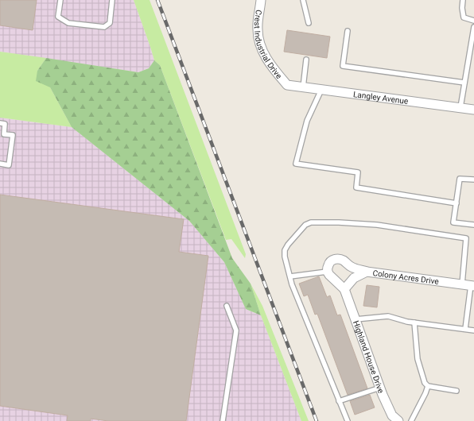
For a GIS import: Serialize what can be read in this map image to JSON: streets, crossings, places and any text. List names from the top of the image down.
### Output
{
  "streets": {
    "street": [
      "Crest Industrial Drive",
      "Langley Avenue",
      "Colony Acres Drive",
      "Highland House Drive"
    ]
  },
  "crossings": [
    ["Crest Industrial Drive", "Langley Avenue"],
    ["Colony Acres Drive", "Highland House Drive"]
  ]
}
